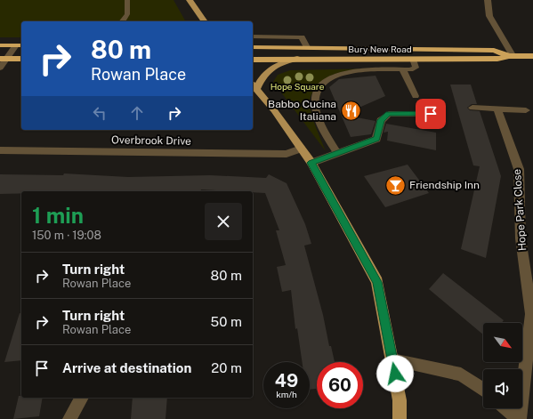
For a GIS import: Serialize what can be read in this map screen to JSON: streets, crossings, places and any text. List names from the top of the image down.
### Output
{
  "streets": {
    "highway": ["Bury New Road"],
    "street": ["Overbrook Drive", "Hope Park Close"]
  },
  "parks": ["Hope Square"],
  "places": {
    "restaurant": ["Babbo Cucina Italiana"],
    "bar": ["Friendship Inn"]
  },
  "north": "bottom right",
  "page": {
    "turn": ["80 m", "Rowan Place"],
    "heading": ["1 min", "150 m · 19:08"],
    "list": [
      {
        "name": "Turn right",
        "note": "Rowan Place",
        "value": "80 m"
      },
      {
        "name": "Turn right",
        "note": "Rowan Place",
        "value": "50 m"
      },
      {
        "name": "Arrive at destination",
        "value": "20 m"
      }
    ],
    "speed": "49 km/h",
    "limit": "60"
  }
}
